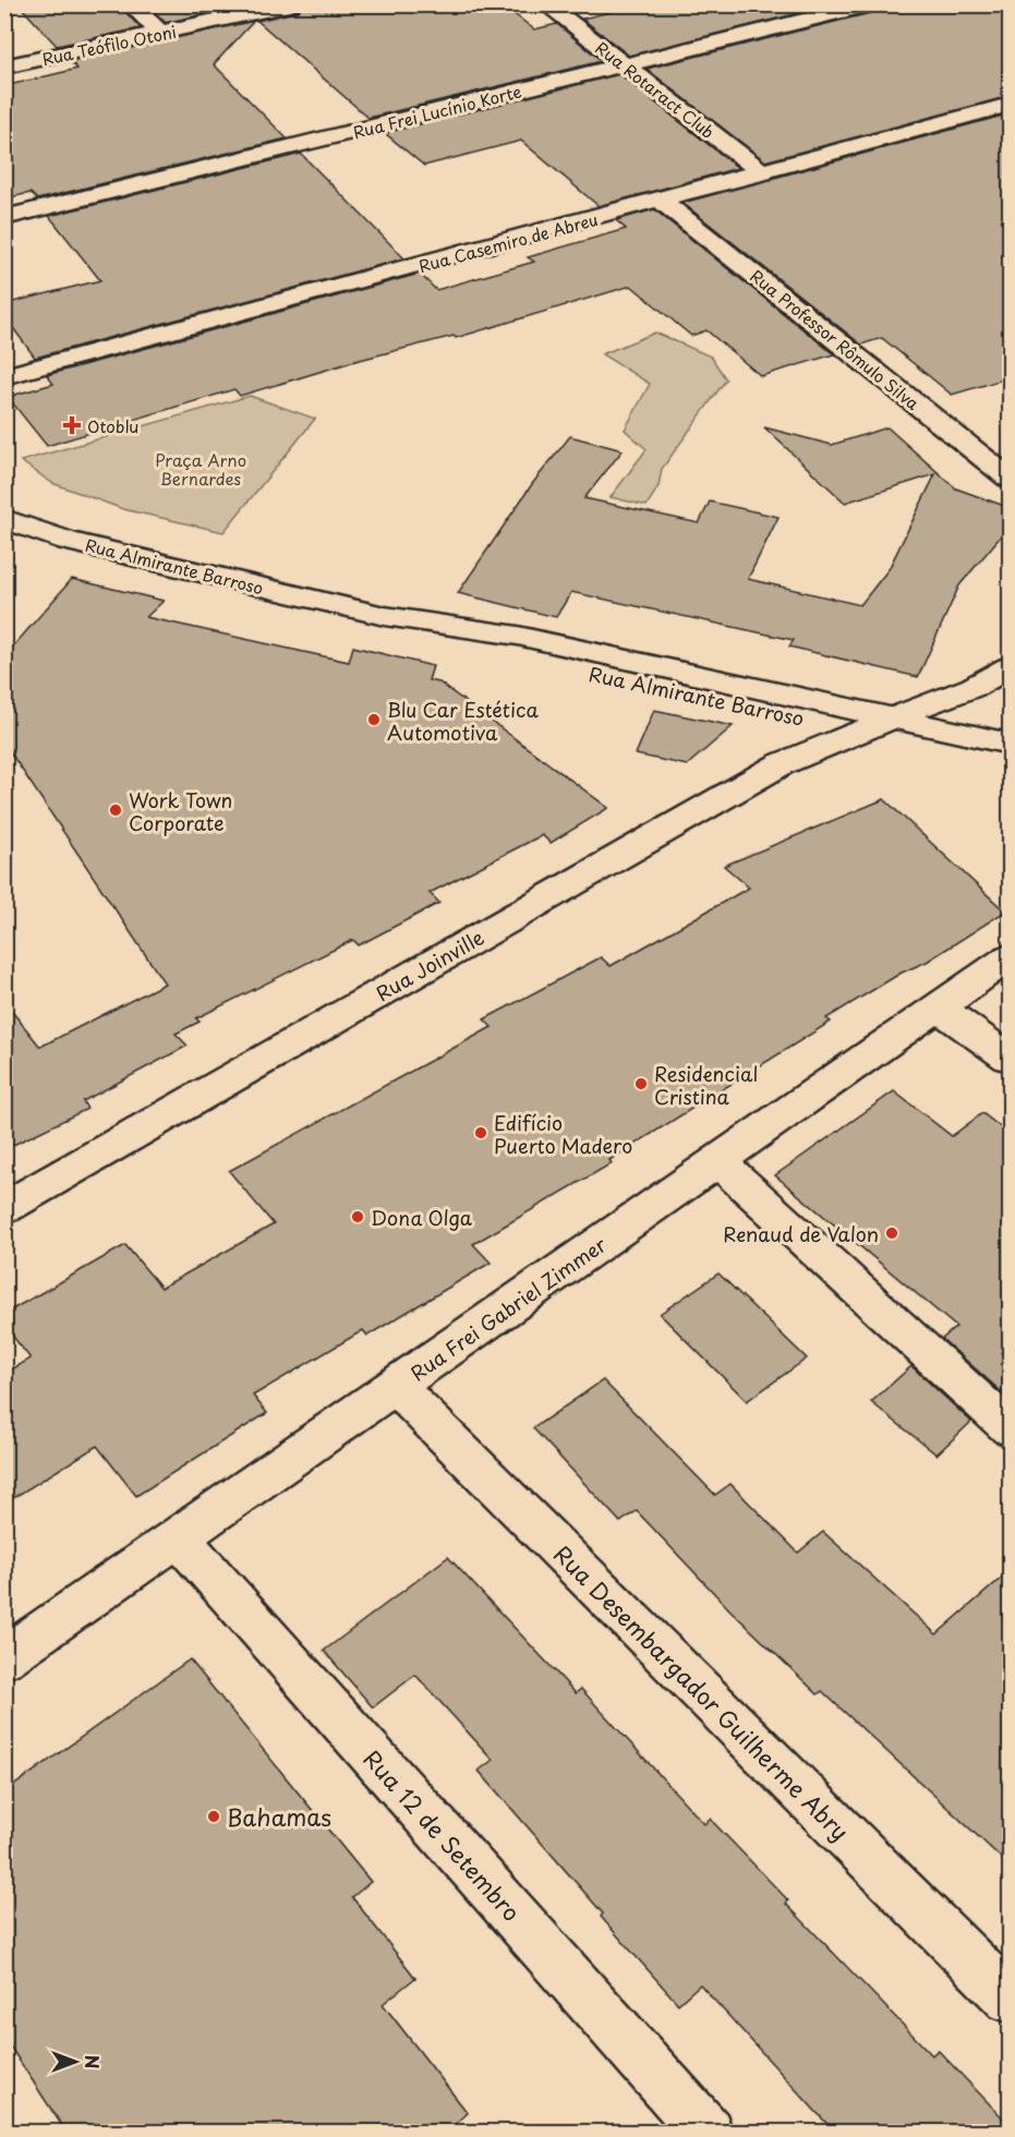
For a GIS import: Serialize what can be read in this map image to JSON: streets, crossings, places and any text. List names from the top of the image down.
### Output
{
  "streets": {
    "street": [
      "Rua Teófilo Otoni",
      "Rua Rotaract Club",
      "Rua Frei Lucínio Korte",
      "Rua Casemiro de Abreu",
      "Rua Professor Rômulo Silva",
      "Rua Almirante Barroso",
      "Rua Joinville",
      "Rua Frei Gabriel Zimmer",
      "Rua Desembargador Guilherme Abry",
      "Rua 12 de Setembro"
    ]
  },
  "crossings": [
    ["Rua Rotaract Club", "Rua Frei Lucínio Korte"],
    ["Rua Rotaract Club", "Rua Casemiro de Abreu"],
    ["Rua Casemiro de Abreu", "Rua Professor Rômulo Silva"],
    ["Rua Almirante Barroso", "Rua Joinville"],
    ["Rua Frei Gabriel Zimmer", "Rua Desembargador Guilherme Abry"],
    ["Rua Frei Gabriel Zimmer", "Rua 12 de Setembro"]
  ],
  "parks": ["Praça Arno Bernardes"],
  "places": {
    "health": ["Otoblu"],
    "other": [
      "Blu Car Estética Automotiva",
      "Work Town Corporate",
      "Residencial Cristina",
      "Edifício Puerto Madero",
      "Dona Olga",
      "Renaud de Valon",
      "Bahamas"
    ]
  },
  "north": "right"
}
